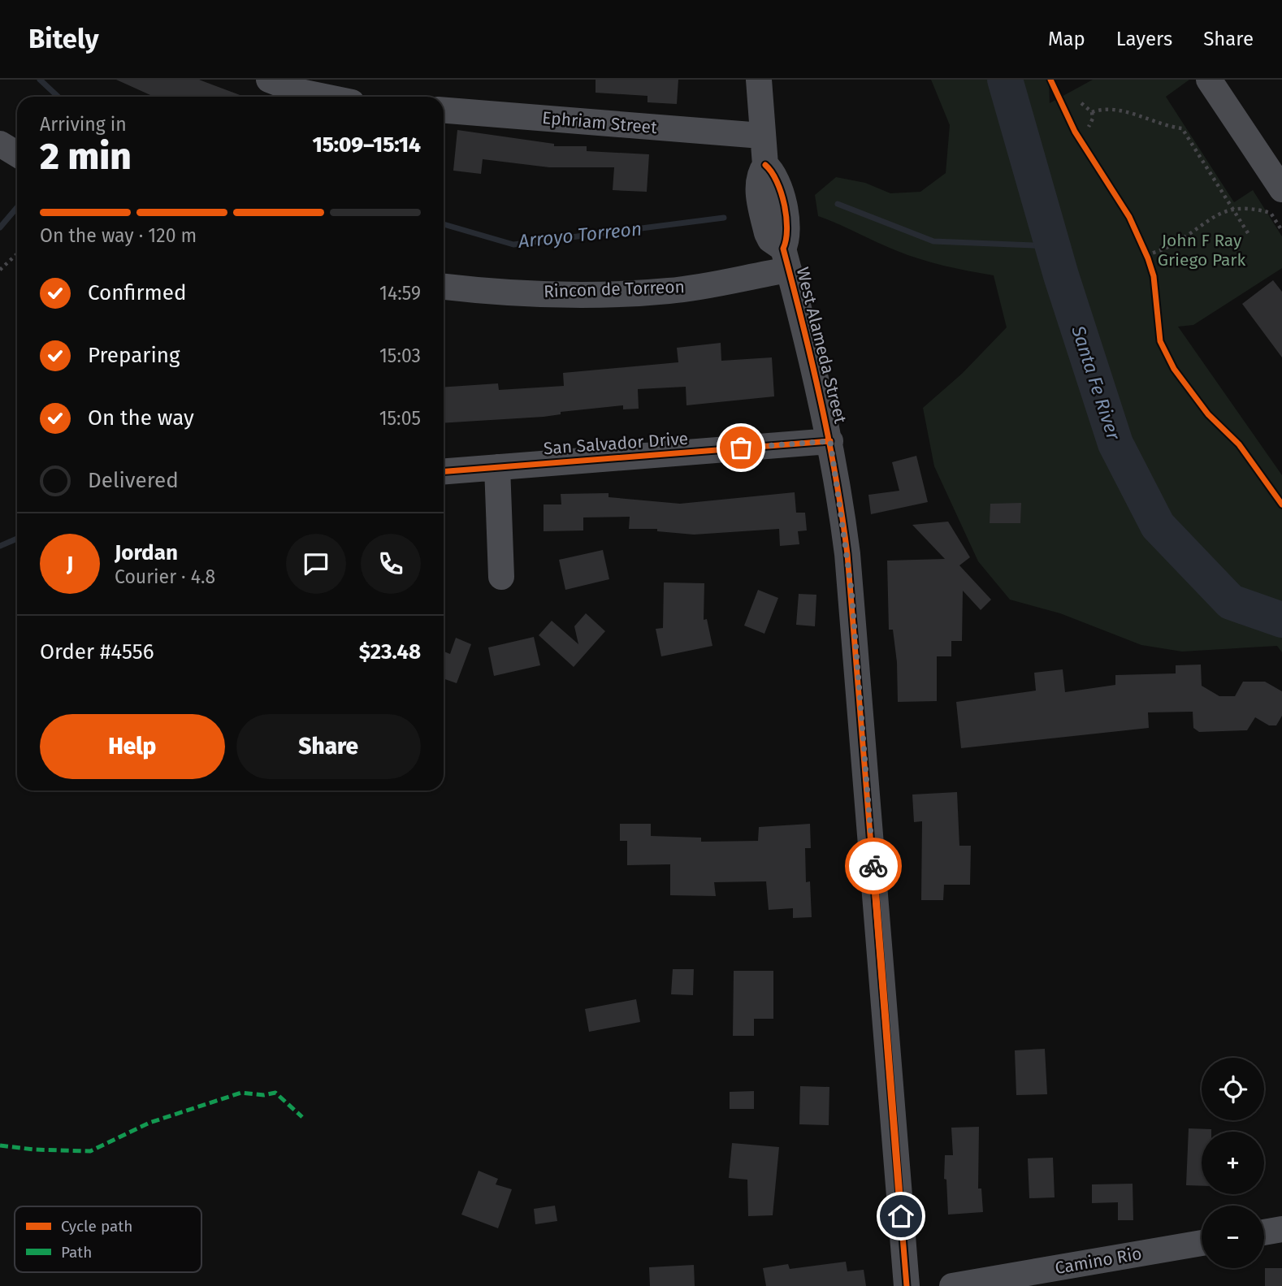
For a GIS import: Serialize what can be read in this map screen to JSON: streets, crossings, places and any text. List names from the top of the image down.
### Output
{
  "streets": {
    "street": [
      "Ephriam Street",
      "Rincon de Torreon",
      "West Alameda Street",
      "San Salvador Drive",
      "Camino Rio"
    ]
  },
  "crossings": [
    ["Ephriam Street", "West Alameda Street"],
    ["Rincon de Torreon", "West Alameda Street"],
    ["West Alameda Street", "San Salvador Drive"]
  ],
  "water": ["Arroyo Torreon", "Santa Fe River"],
  "parks": ["John F Ray Griego Park"],
  "legend": ["Cycle path", "Path"],
  "page": {
    "header": "Bitely",
    "nav": ["Map", "Layers", "Share"],
    "heading": ["2 min", "Arriving in", "15:09–15:14"],
    "panel": [
      "Jordan",
      "Courier · 4.8",
      "Order #4556",
      "$23.48"
    ],
    "bar": "On the way · 120 m",
    "list": [
      ["Confirmed", "14:59"],
      ["Preparing", "15:03"],
      ["On the way", "15:05"],
      "Delivered"
    ],
    "round": "J",
    "buttons": ["Help", "Share"],
    "map_buttons": ["+", "−"]
  }
}
